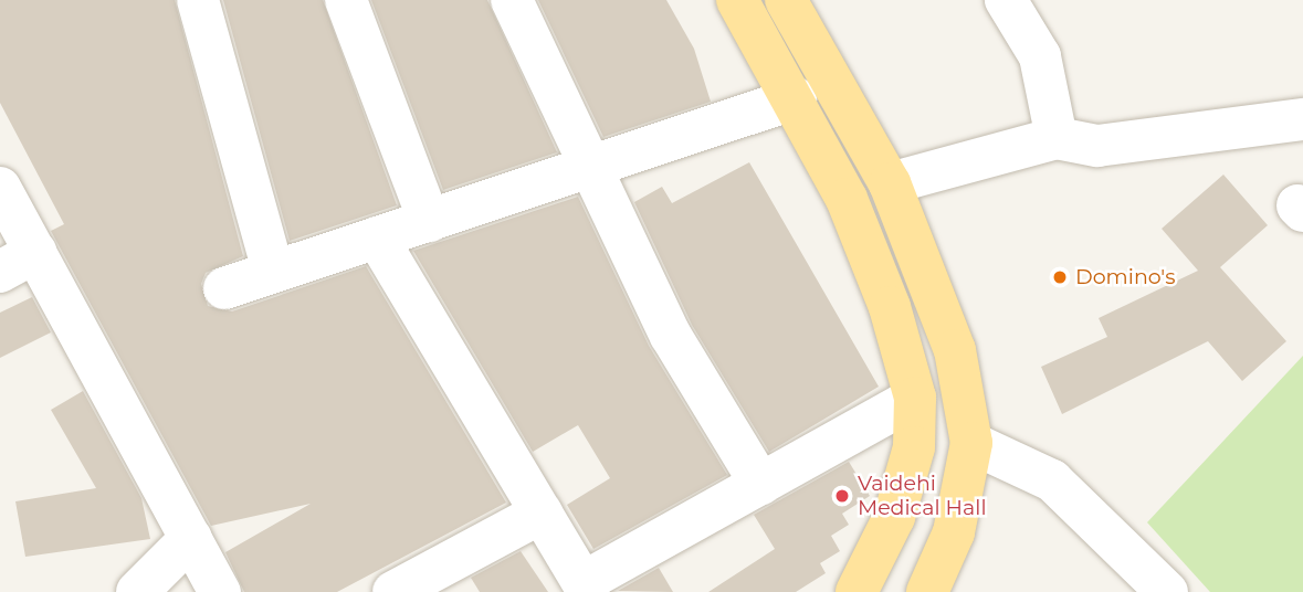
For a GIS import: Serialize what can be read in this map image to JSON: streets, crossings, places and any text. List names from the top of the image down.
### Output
{
  "places": ["Domino's", "Vaidehi Medical Hall"]
}
